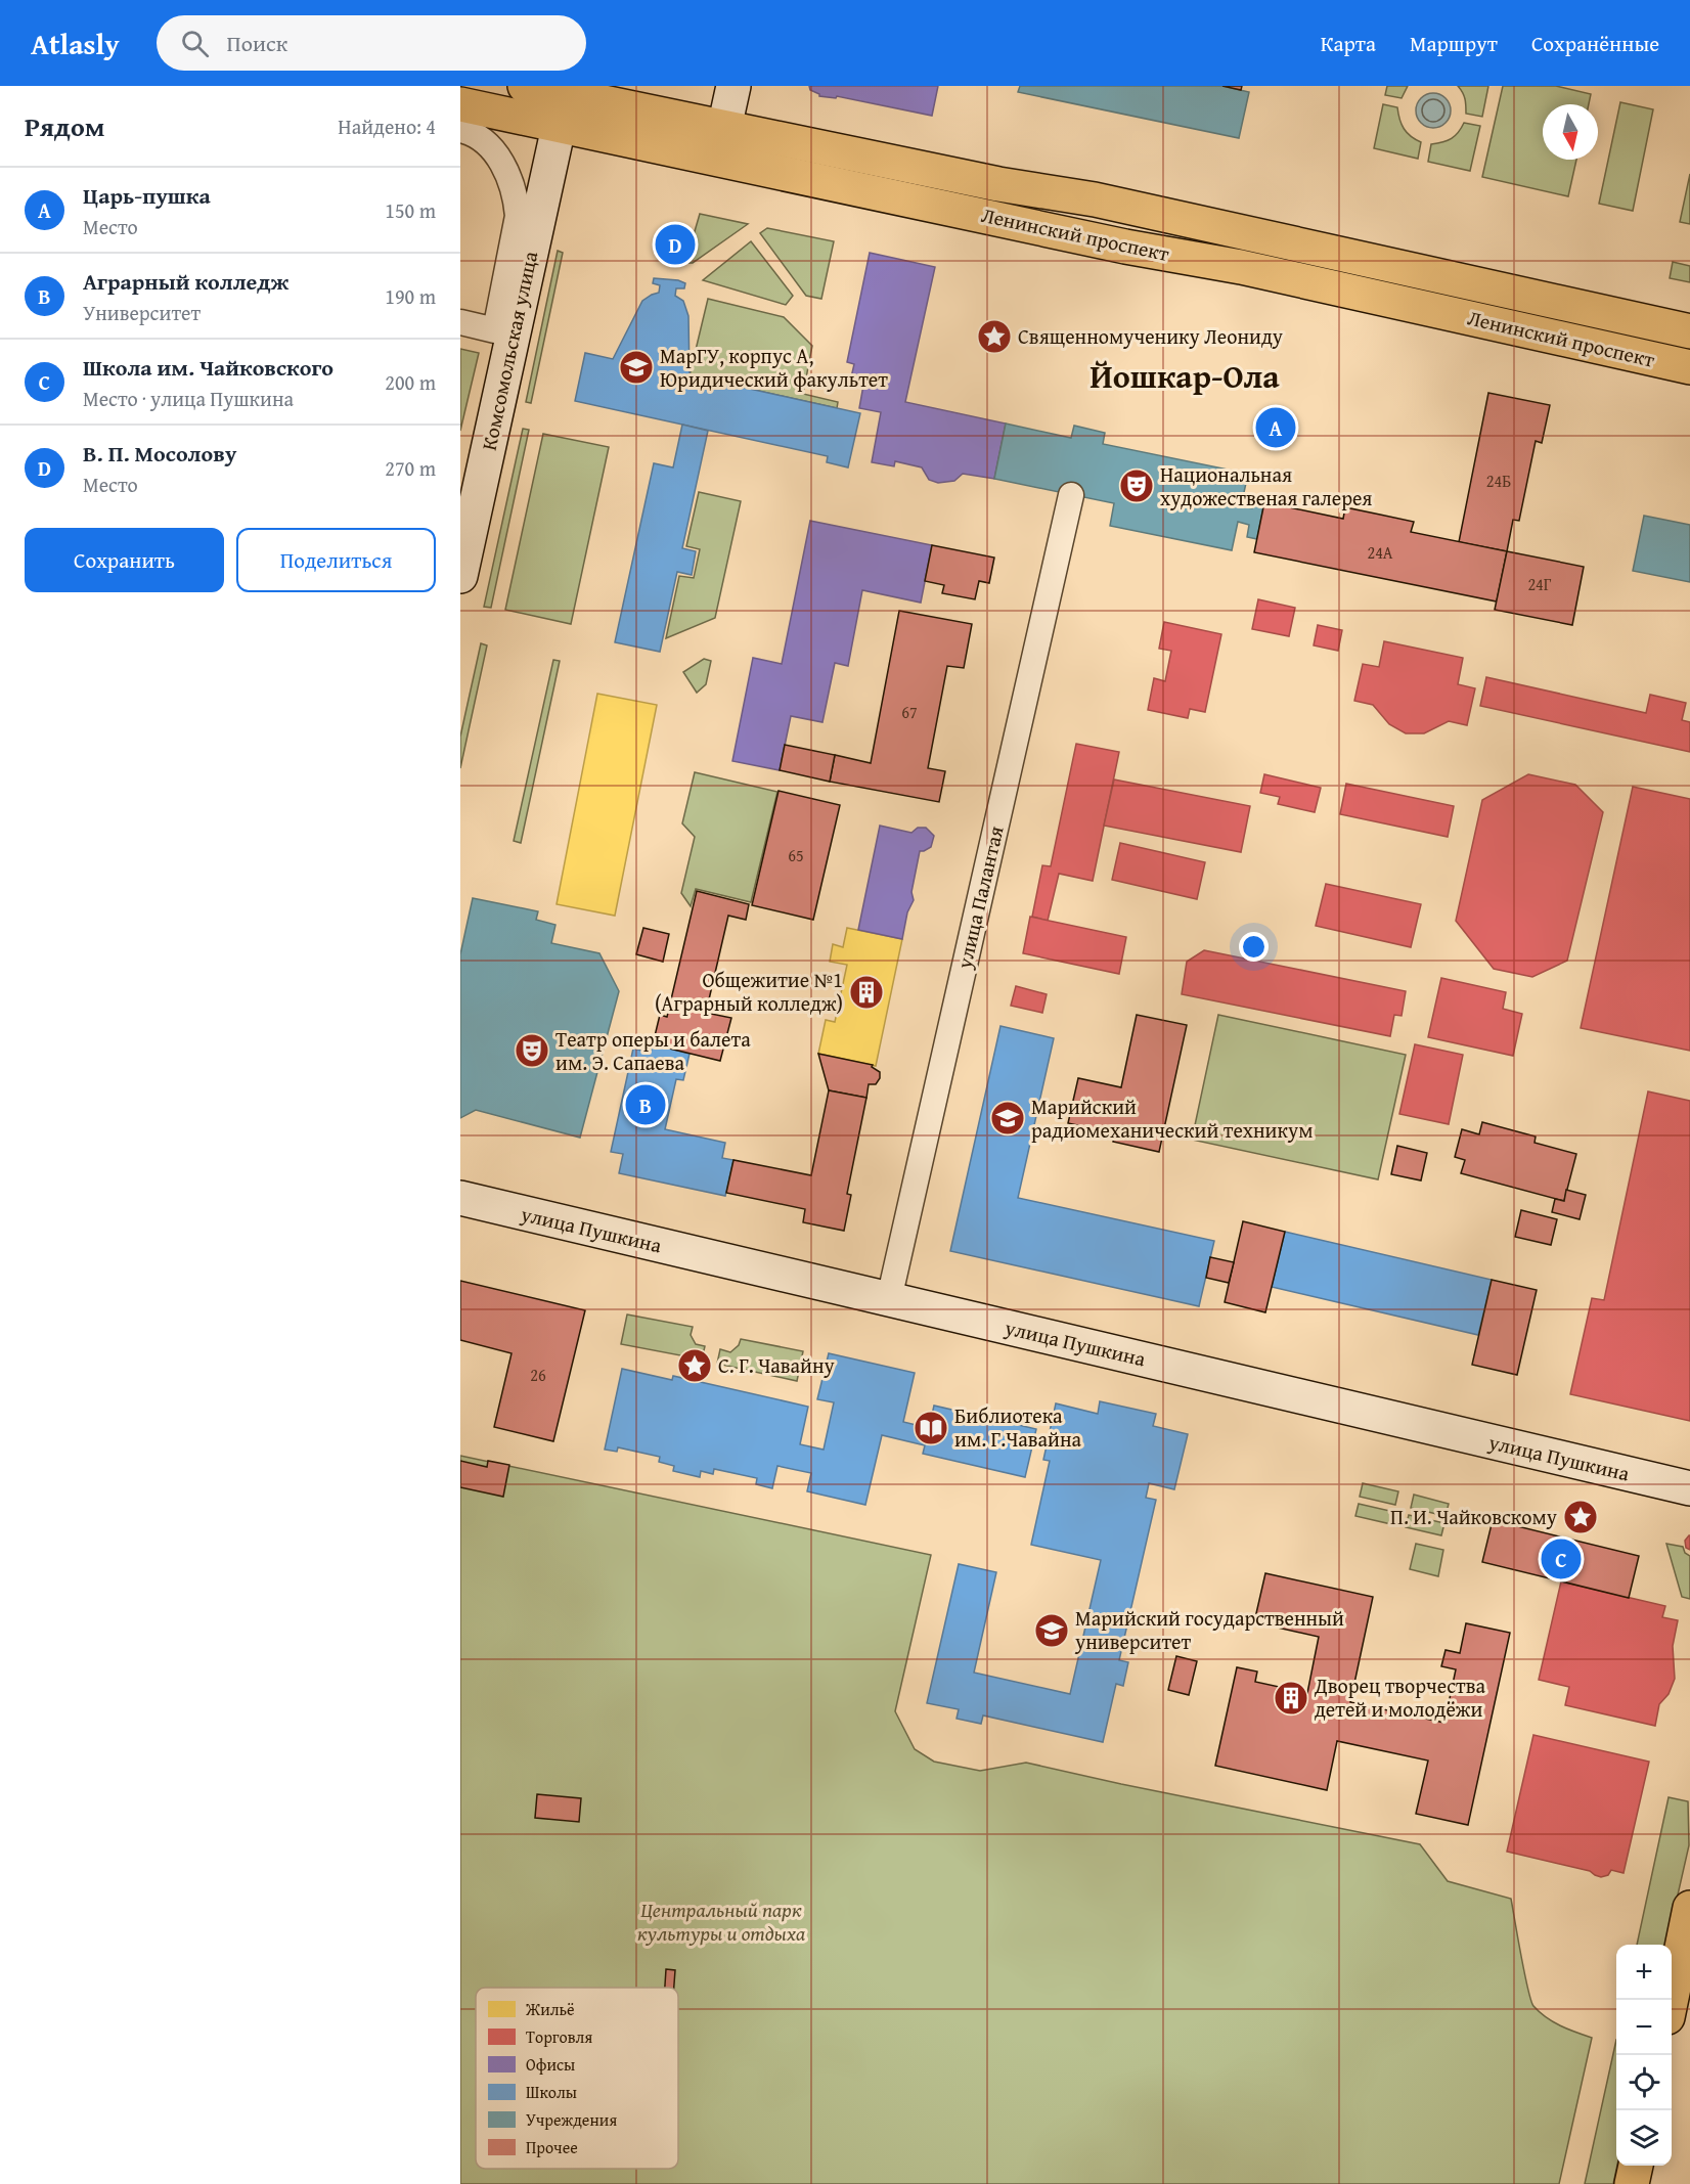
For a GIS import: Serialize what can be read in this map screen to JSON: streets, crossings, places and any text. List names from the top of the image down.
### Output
{
  "streets": {
    "main road": ["Ленинский проспект"],
    "street": ["Комсомольская улица", "улица Палантая", "улица Пушкина"]
  },
  "crossings": [
    ["Ленинский проспект", "Комсомольская улица"],
    ["улица Палантая", "улица Пушкина"]
  ],
  "districts": ["Йошкар-Ола"],
  "parks": ["Центральный парк культуры и отдыха"],
  "places": {
    "place": ["Священномученику Леониду", "С. Г. Чавайну", "П. И. Чайковскому"],
    "school or university": ["МарГУ, корпус А, Юридический факультет", "Марийский радиомеханический техникум", "Марийский государственный университет"],
    "theatre": ["Национальная художественая галерея", "Театр оперы и балета им. Э. Сапаева"],
    "building": ["Общежитие №1 (Аграрный колледж)", "Дворец творчества детей и молодёжи"],
    "library": ["Библиотека им. Г.Чавайна"]
  },
  "house_numbers": [
    "24Б",
    "24А",
    "24Г",
    "67",
    "65",
    "26"
  ],
  "legend": [
    "Жильё",
    "Торговля",
    "Офисы",
    "Школы",
    "Учреждения",
    "Прочее"
  ],
  "north": "bottom",
  "page": {
    "header": "Atlasly",
    "search": "Поиск",
    "nav": ["Карта", "Маршрут", "Сохранённые"],
    "heading": ["Рядом", "Найдено: 4"],
    "list": [
      {
        "mark": "A",
        "name": "Царь-пушка",
        "note": "Место",
        "value": "150 m"
      },
      {
        "mark": "B",
        "name": "Аграрный колледж",
        "note": "Университет",
        "value": "190 m"
      },
      {
        "mark": "C",
        "name": "Школа им. Чайковского",
        "note": "Место · улица Пушкина",
        "value": "200 m"
      },
      {
        "mark": "D",
        "name": "В. П. Мосолову",
        "note": "Место",
        "value": "270 m"
      }
    ],
    "pins": [
      "D",
      "A",
      "B",
      "C"
    ],
    "buttons": ["Сохранить", "Поделиться"],
    "map_buttons": ["+", "−"]
  }
}
